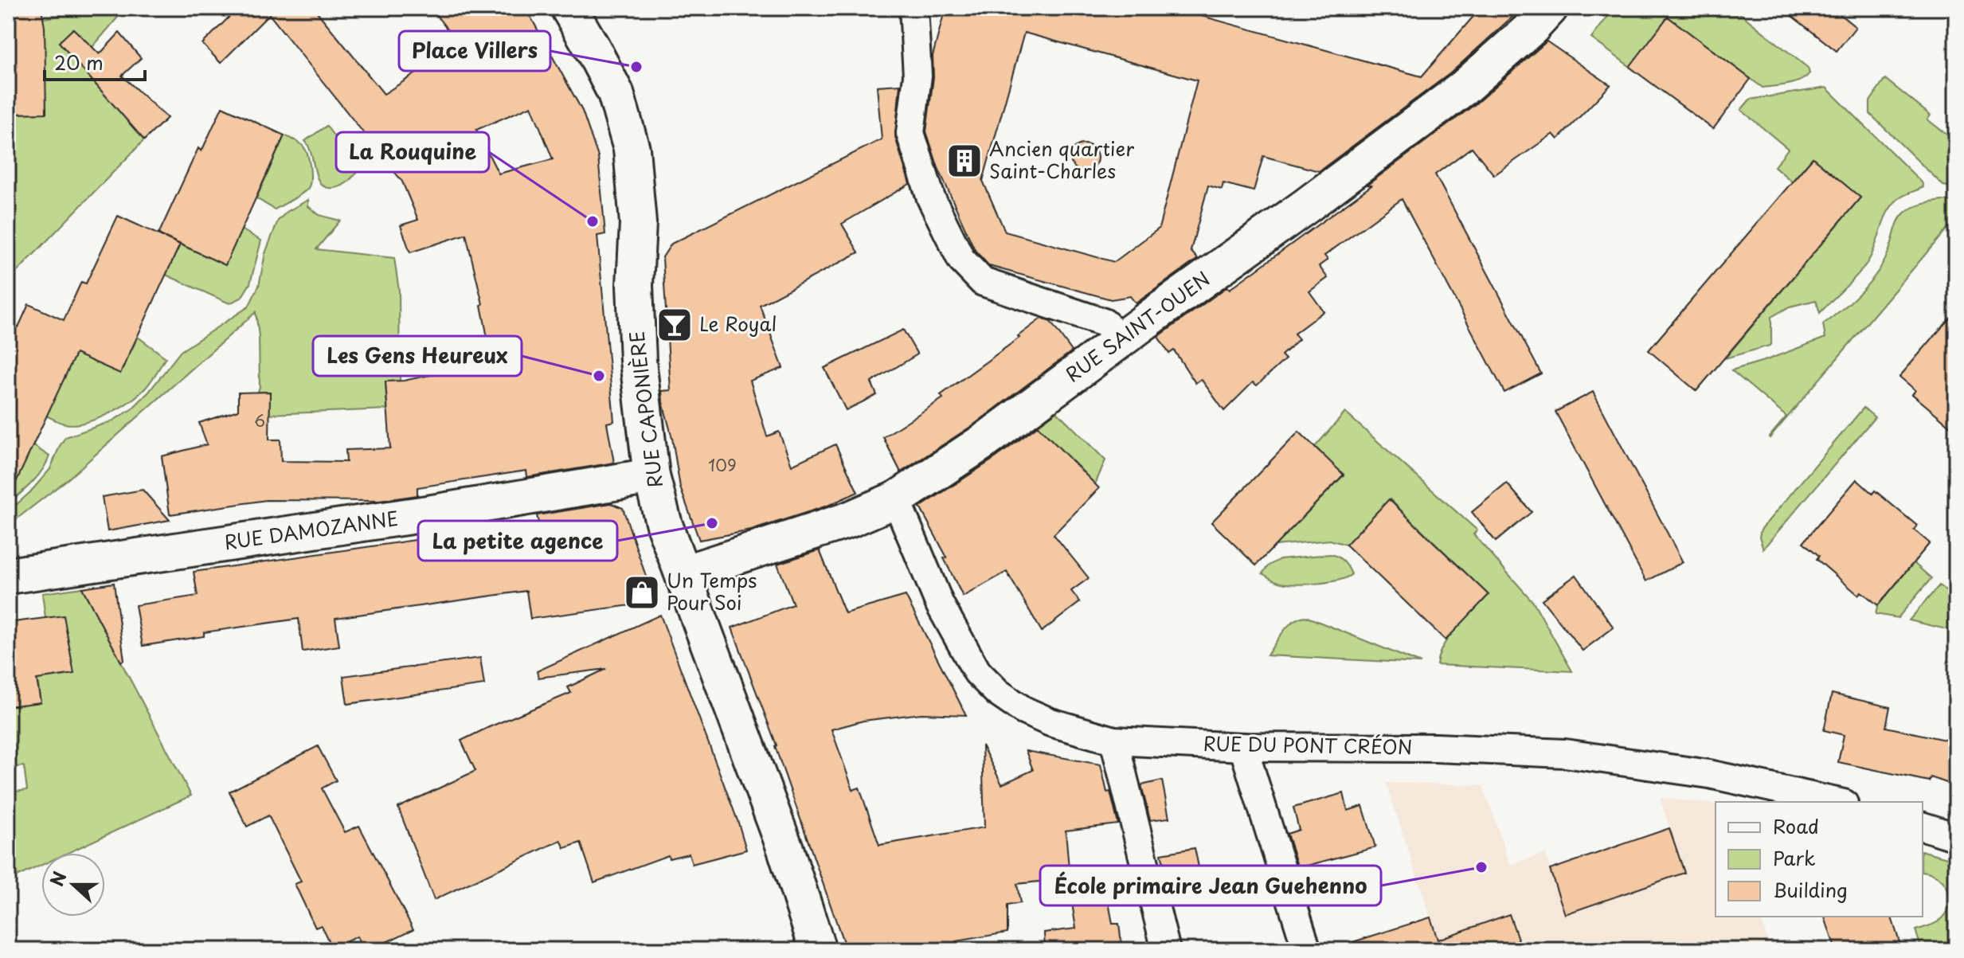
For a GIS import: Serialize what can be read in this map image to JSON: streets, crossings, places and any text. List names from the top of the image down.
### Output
{
  "streets": {
    "street": [
      "RUE SAINT-OUEN",
      "RUE CAPONIÈRE",
      "RUE DAMOZANNE",
      "RUE DU PONT CRÉON"
    ]
  },
  "crossings": [
    ["RUE SAINT-OUEN", "RUE CAPONIÈRE"],
    ["RUE SAINT-OUEN", "RUE DU PONT CRÉON"],
    ["RUE CAPONIÈRE", "RUE DAMOZANNE"]
  ],
  "places": {
    "other": [
      "Place Villers",
      "La Rouquine",
      "Les Gens Heureux",
      "La petite agence",
      "École primaire Jean Guehenno"
    ],
    "building": ["Ancien quartier Saint-Charles"],
    "bar": ["Le Royal"],
    "shop": ["Un Temps Pour Soi"]
  },
  "house_numbers": ["6", "109"],
  "legend": ["Road", "Park", "Building"],
  "scale_bar": "20 m",
  "north": "left"
}
